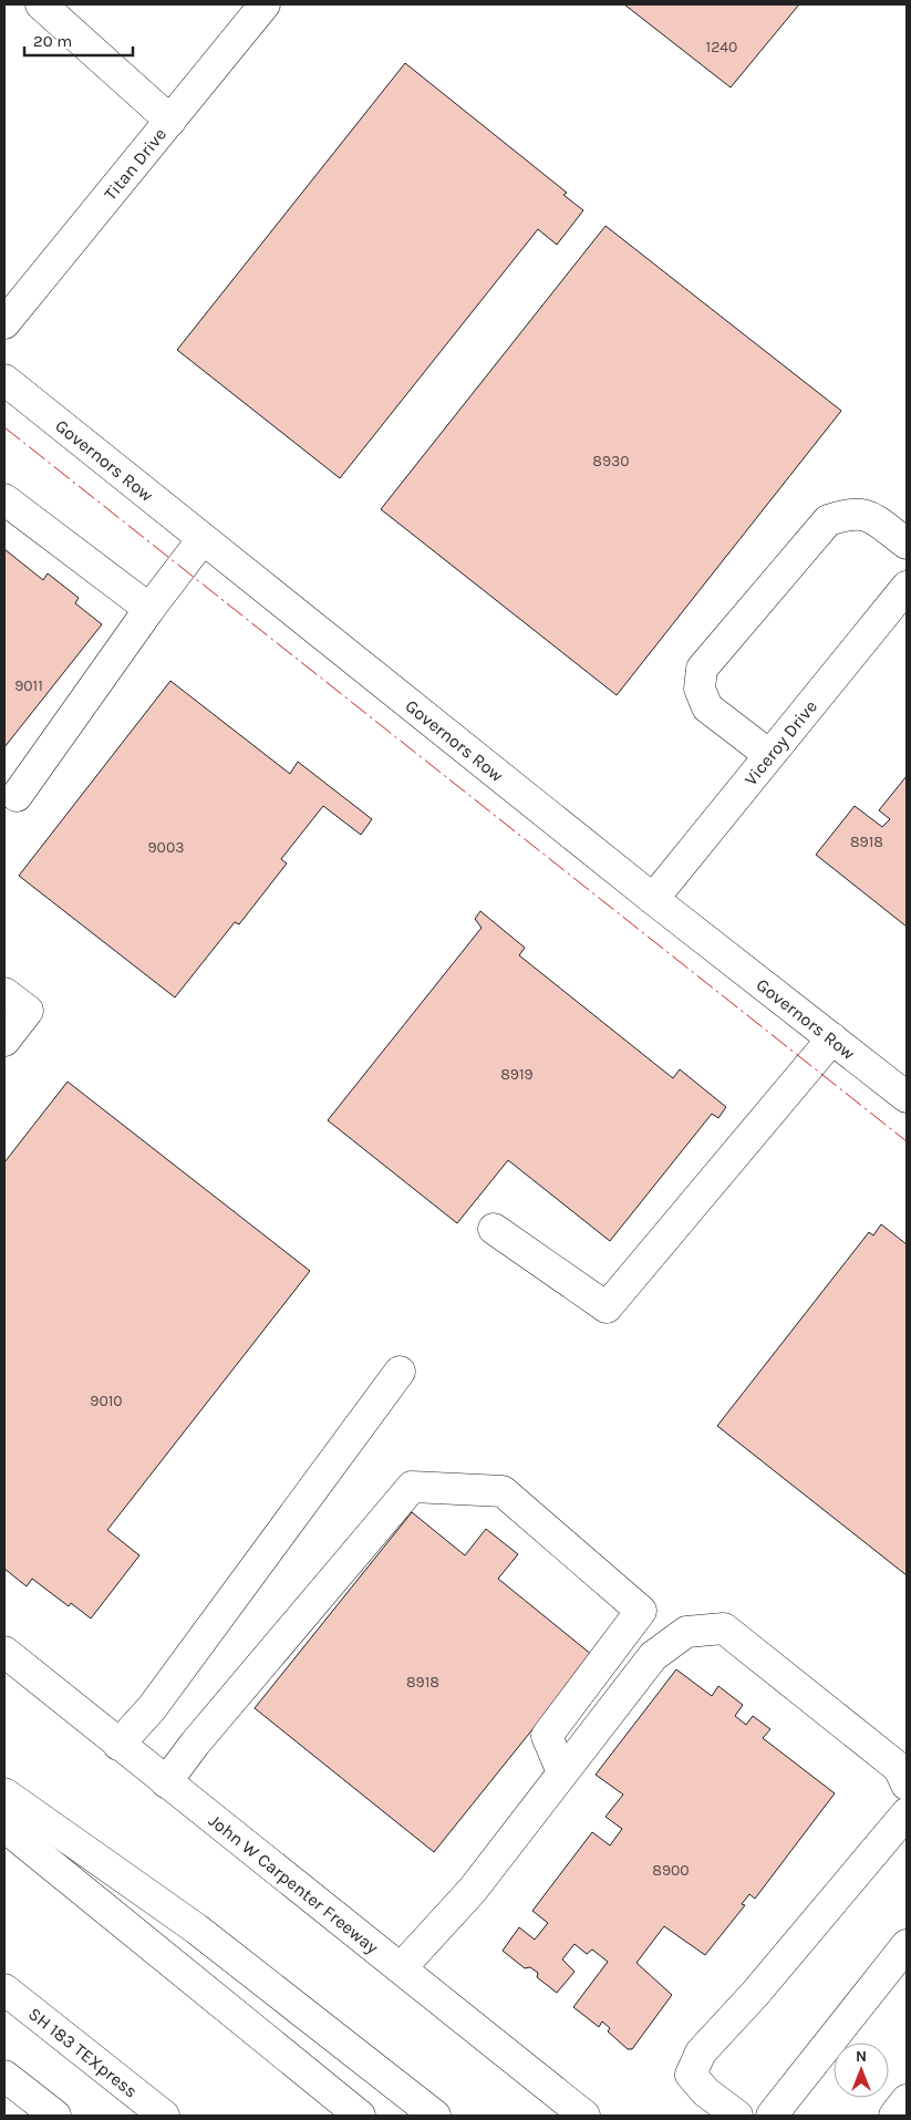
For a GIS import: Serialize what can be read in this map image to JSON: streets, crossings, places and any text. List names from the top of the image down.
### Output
{
  "streets": {
    "main road": [
      "Titan Drive",
      "Governors Row",
      "Viceroy Drive",
      "John W Carpenter Freeway",
      "SH 183 TEXpress"
    ]
  },
  "crossings": [
    ["Governors Row", "Viceroy Drive"]
  ],
  "house_numbers": [
    "1240",
    "8930",
    "9011",
    "8918",
    "9003",
    "8919",
    "9010",
    "8918",
    "8900"
  ],
  "scale_bar": "20 m",
  "north": "top"
}
